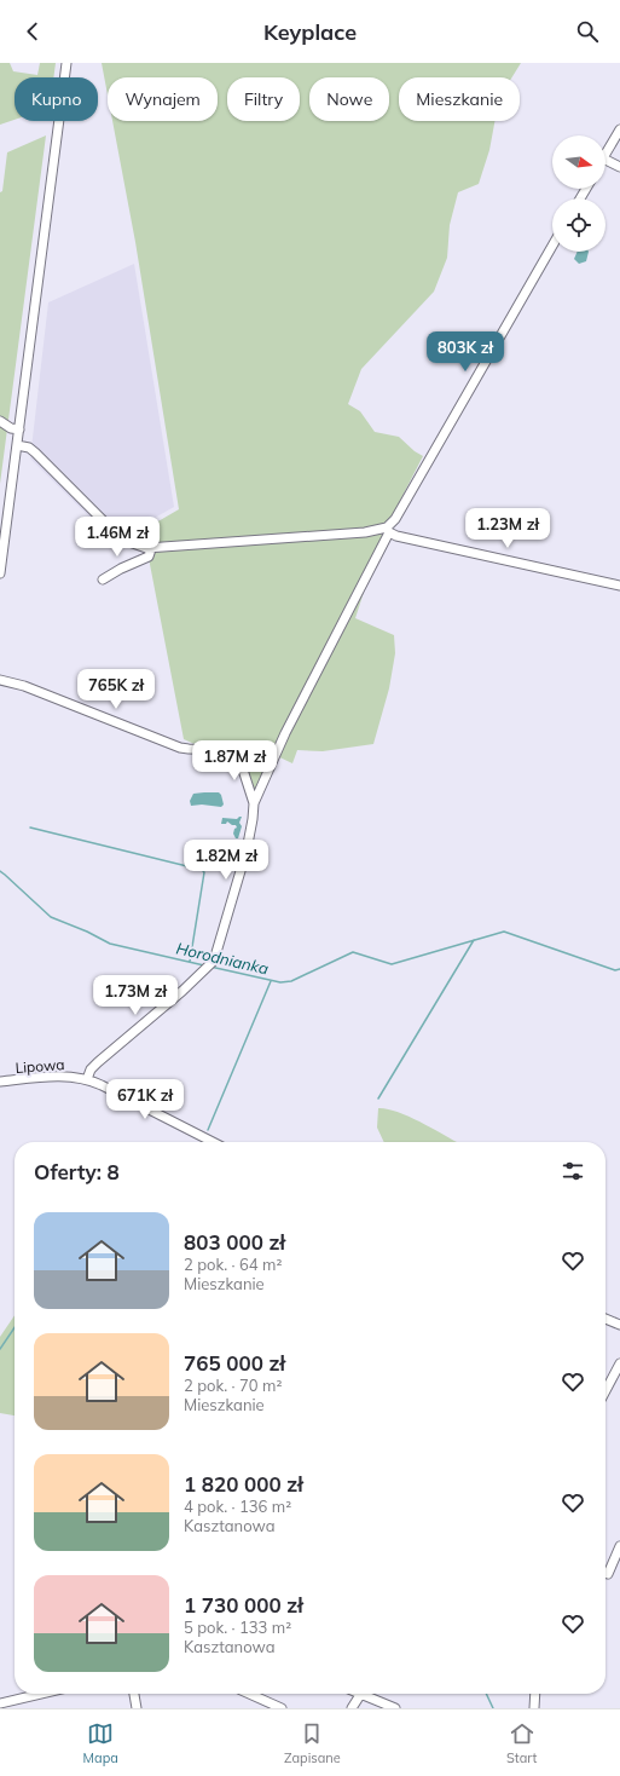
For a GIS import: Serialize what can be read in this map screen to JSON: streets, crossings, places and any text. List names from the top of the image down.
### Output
{
  "streets": {
    "street": ["Lipowa"]
  },
  "water": ["Horodnianka"],
  "north": "right",
  "page": {
    "header": "Keyplace",
    "chip": [
      "Kupno",
      "Wynajem",
      "Filtry",
      "Nowe",
      "Mieszkanie"
    ],
    "price": [
      "803K zł",
      "1.23M zł",
      "1.46M zł",
      "765K zł",
      "1.87M zł",
      "1.82M zł",
      "1.73M zł",
      "671K zł"
    ],
    "heading": "Oferty: 8",
    "list": [
      {
        "name": "803 000 zł",
        "note": "2 pok. · 64 m² · Mieszkanie"
      },
      {
        "name": "765 000 zł",
        "note": "2 pok. · 70 m² · Mieszkanie"
      },
      {
        "name": "1 820 000 zł",
        "note": "4 pok. · 136 m² · Kasztanowa"
      },
      {
        "name": "1 730 000 zł",
        "note": "5 pok. · 133 m² · Kasztanowa"
      }
    ],
    "tabs": ["Mapa", "Zapisane", "Start"]
  }
}
